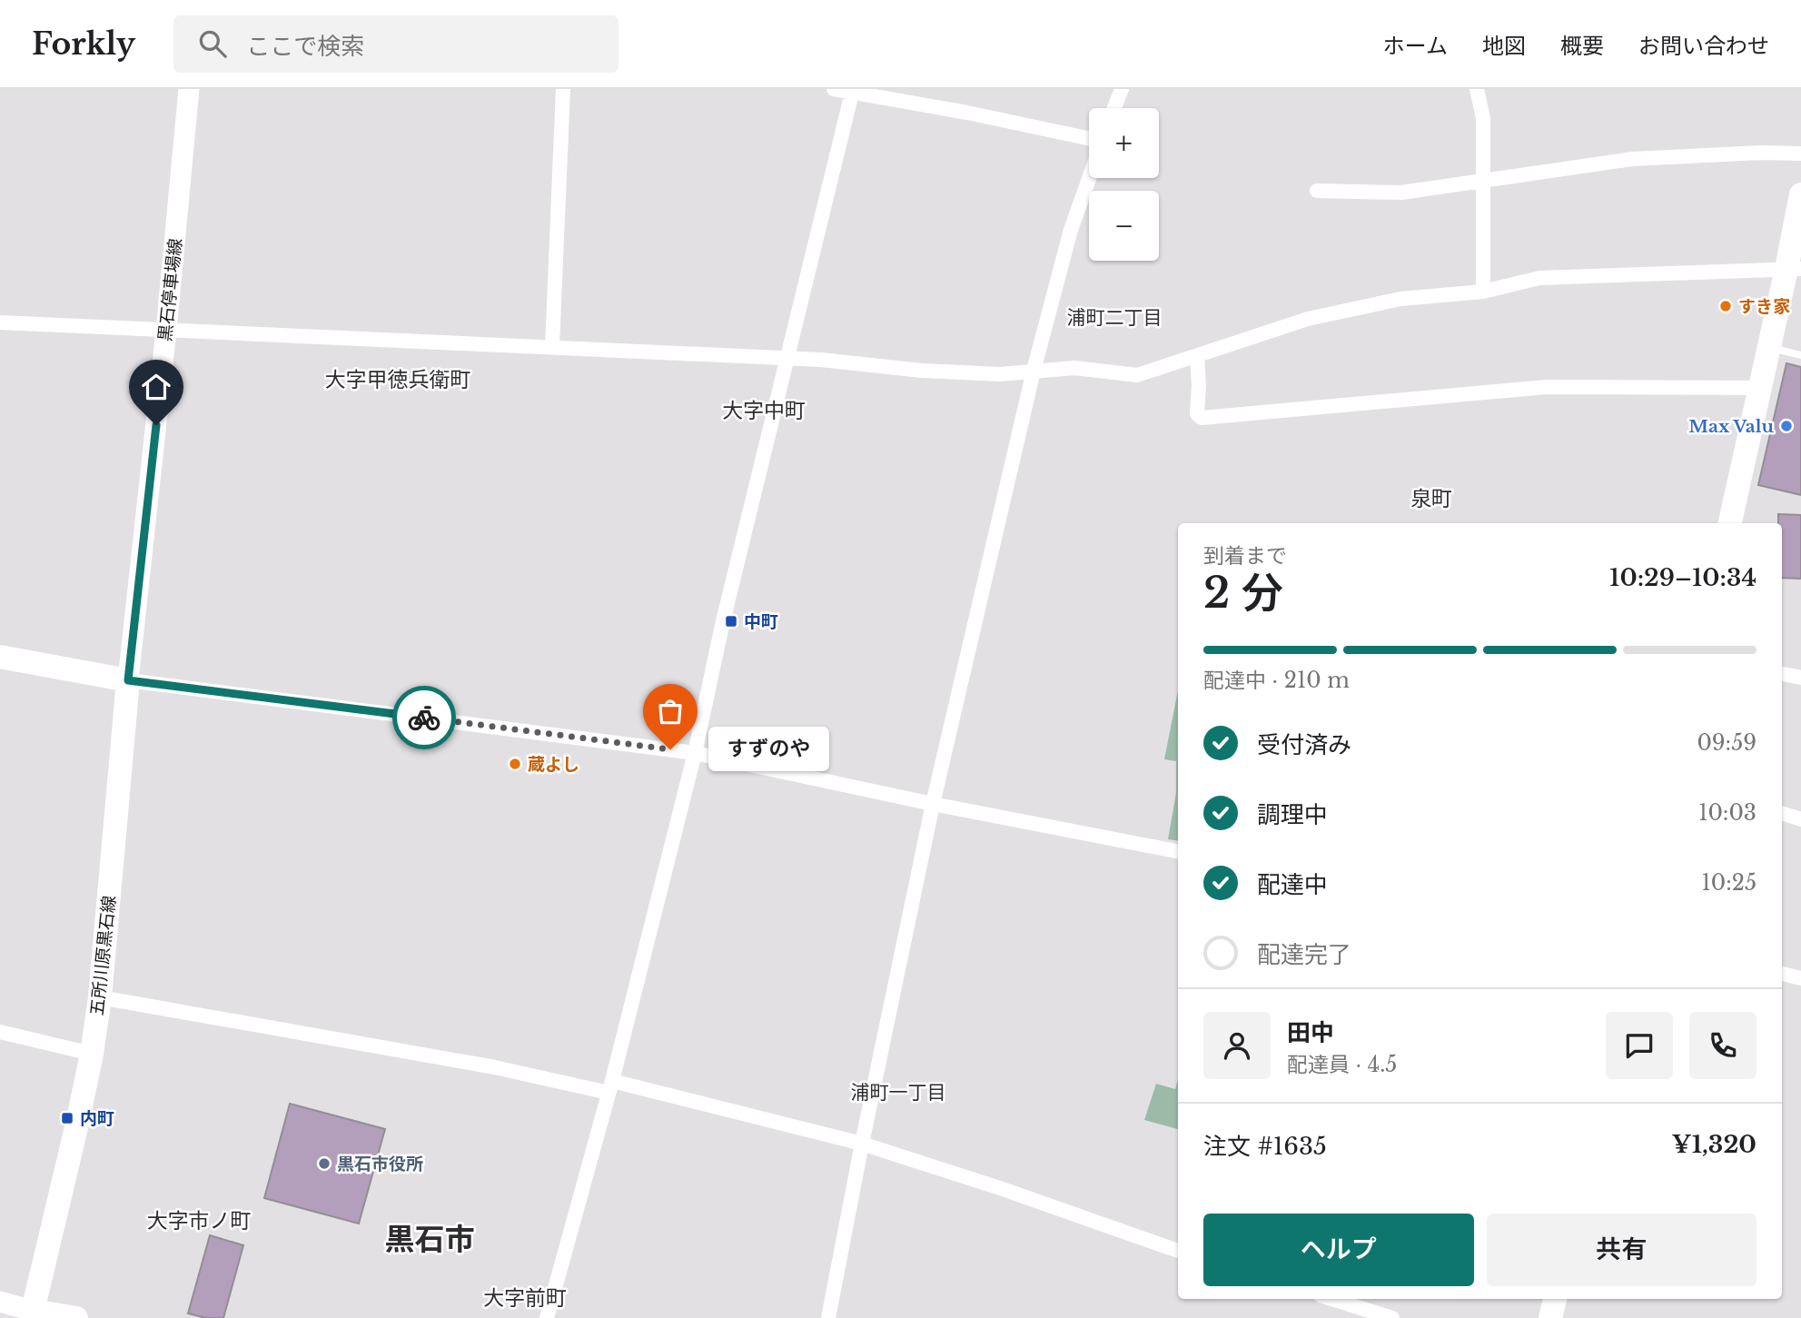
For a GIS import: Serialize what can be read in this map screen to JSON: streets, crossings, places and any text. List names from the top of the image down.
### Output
{
  "streets": {
    "main road": ["黒石停車場線", "五所川原黒石線"]
  },
  "crossings": [
    ["黒石停車場線", "五所川原黒石線"]
  ],
  "districts": [
    "浦町二丁目",
    "大字甲徳兵衛町",
    "大字中町",
    "泉町",
    "浦町一丁目",
    "大字市ノ町",
    "黒石市",
    "大字前町"
  ],
  "places": {
    "other": [
      "すき家",
      "Max Valu",
      "すずのや",
      "蔵よし",
      "黒石市役所"
    ],
    "transit": ["中町", "内町"]
  },
  "page": {
    "header": "Forkly",
    "search": "ここで検索",
    "nav": [
      "ホーム",
      "地図",
      "概要",
      "お問い合わせ"
    ],
    "map_buttons": ["+", "−"],
    "heading": ["2 分", "到着まで", "10:29–10:34"],
    "panel": [
      "田中",
      "配達員 · 4.5",
      "注文 #1635",
      "¥1,320"
    ],
    "bar": "配達中 · 210 m",
    "list": [
      ["受付済み", "09:59"],
      ["調理中", "10:03"],
      ["配達中", "10:25"],
      "配達完了"
    ],
    "bubble": "すずのや",
    "buttons": ["ヘルプ", "共有"]
  }
}
